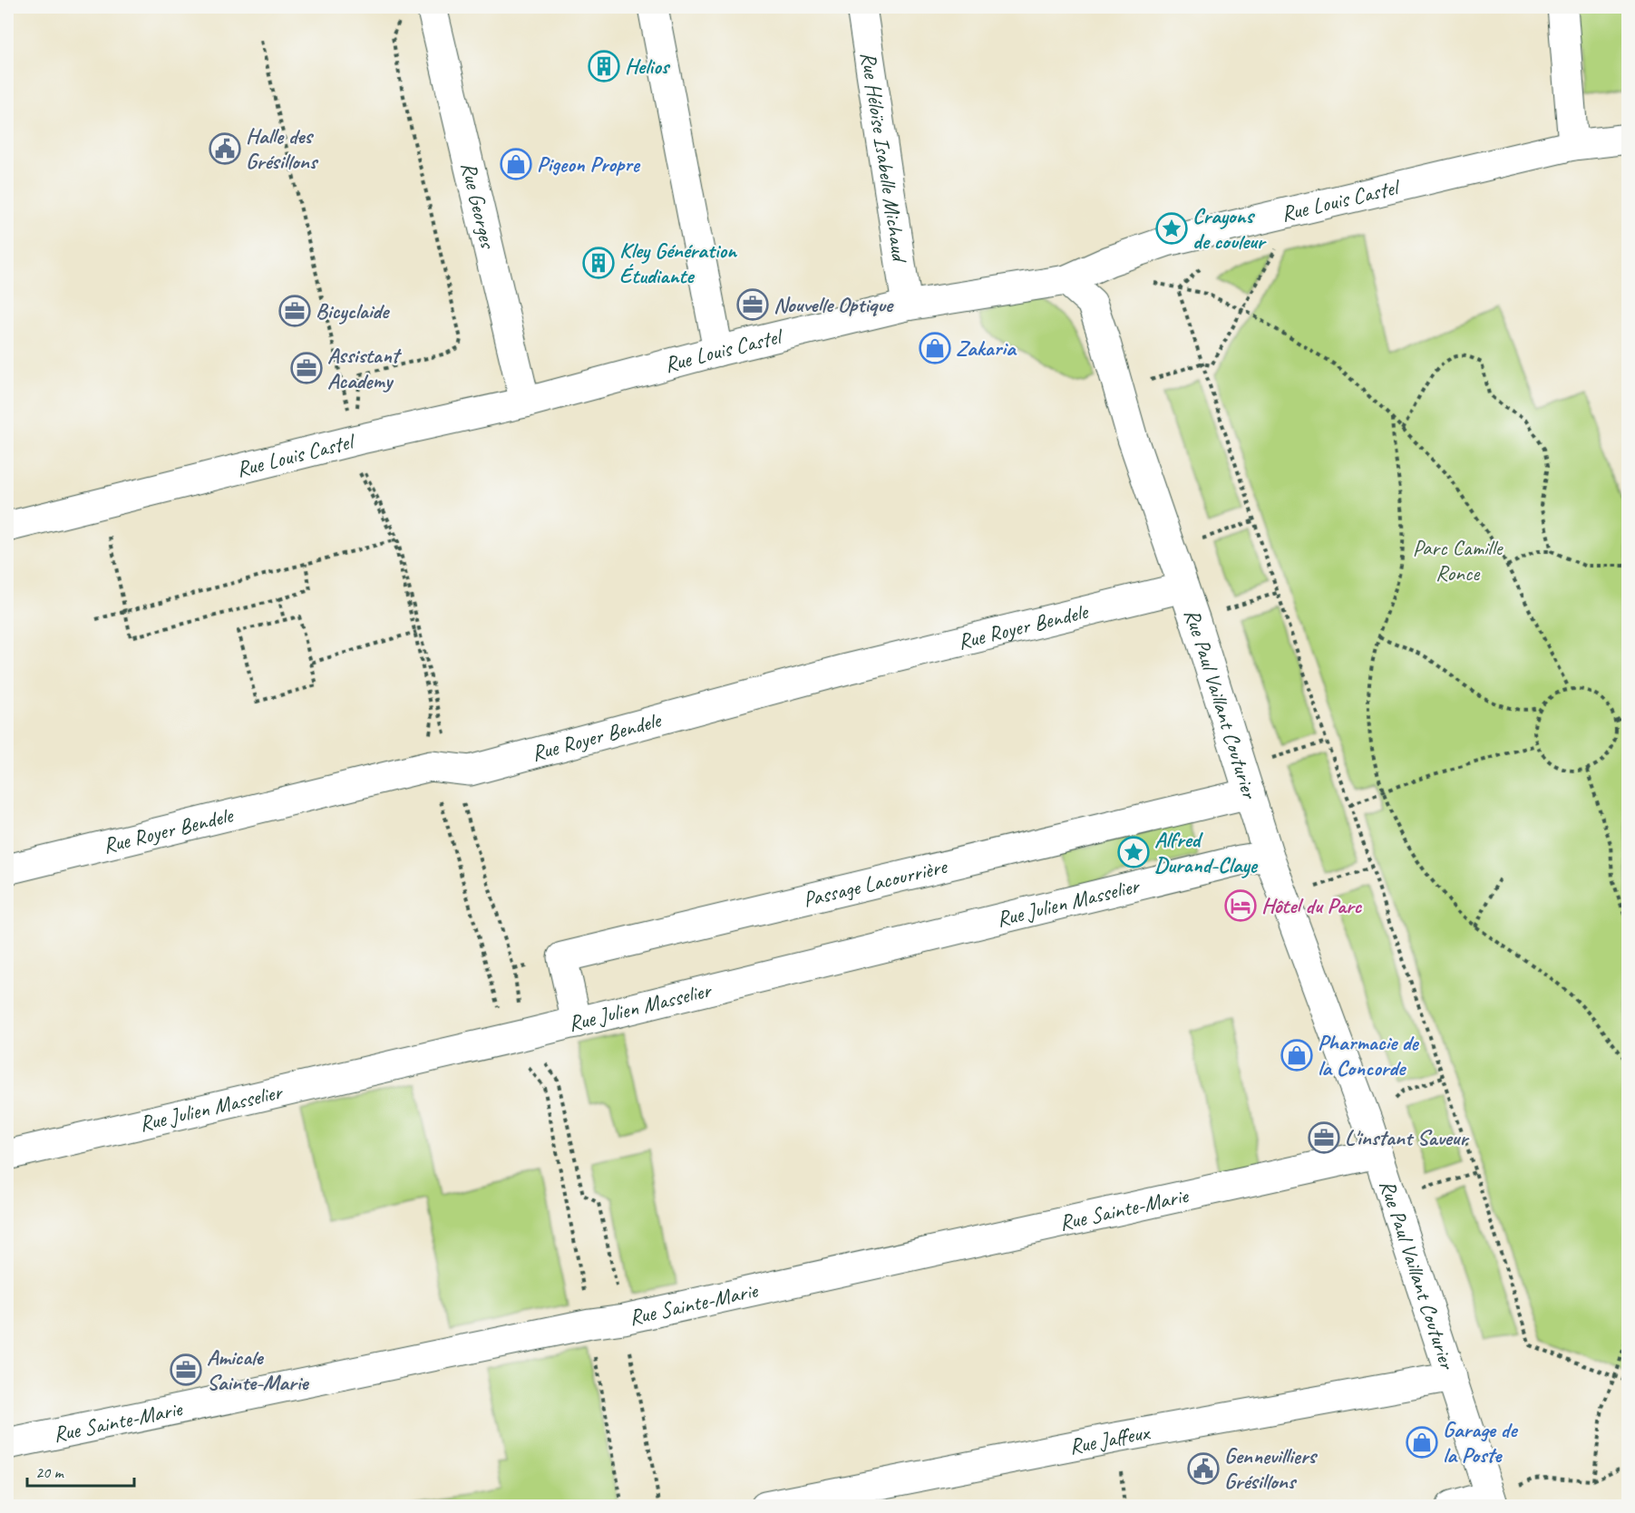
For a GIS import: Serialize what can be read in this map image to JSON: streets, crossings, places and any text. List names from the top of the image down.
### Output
{
  "streets": {
    "street": [
      "Rue Héloïse Isabelle Michaud",
      "Rue Louis Castel",
      "Rue Georges",
      "Rue Royer Bendele",
      "Rue Paul Vaillant Couturier",
      "Passage Lacourrière",
      "Rue Julien Masselier",
      "Rue Sainte-Marie",
      "Rue Jaffeux"
    ]
  },
  "crossings": [
    ["Rue Héloïse Isabelle Michaud", "Rue Louis Castel"],
    ["Rue Louis Castel", "Rue Georges"],
    ["Rue Louis Castel", "Rue Paul Vaillant Couturier"],
    ["Rue Royer Bendele", "Rue Paul Vaillant Couturier"],
    ["Rue Paul Vaillant Couturier", "Passage Lacourrière"],
    ["Rue Paul Vaillant Couturier", "Rue Julien Masselier"],
    ["Rue Paul Vaillant Couturier", "Rue Sainte-Marie"],
    ["Rue Paul Vaillant Couturier", "Rue Jaffeux"],
    ["Passage Lacourrière", "Rue Julien Masselier"]
  ],
  "parks": ["Parc Camille Ronce"],
  "places": {
    "building": ["Helios", "Kley Génération Étudiante"],
    "public building": ["Halle des Grésillons", "Gennevilliers Grésillons"],
    "shop": [
      "Pigeon Propre",
      "Zakaria",
      "Pharmacie de la Concorde",
      "Garage de la Poste"
    ],
    "place": ["Crayons de couleur", "Alfred Durand-Claye"],
    "office": [
      "Nouvelle Optique",
      "Bicyclaide",
      "Assistant Academy",
      "L'instant Saveur",
      "Amicale Sainte-Marie"
    ],
    "hotel": ["Hôtel du Parc"]
  },
  "scale_bar": "20 m"
}
